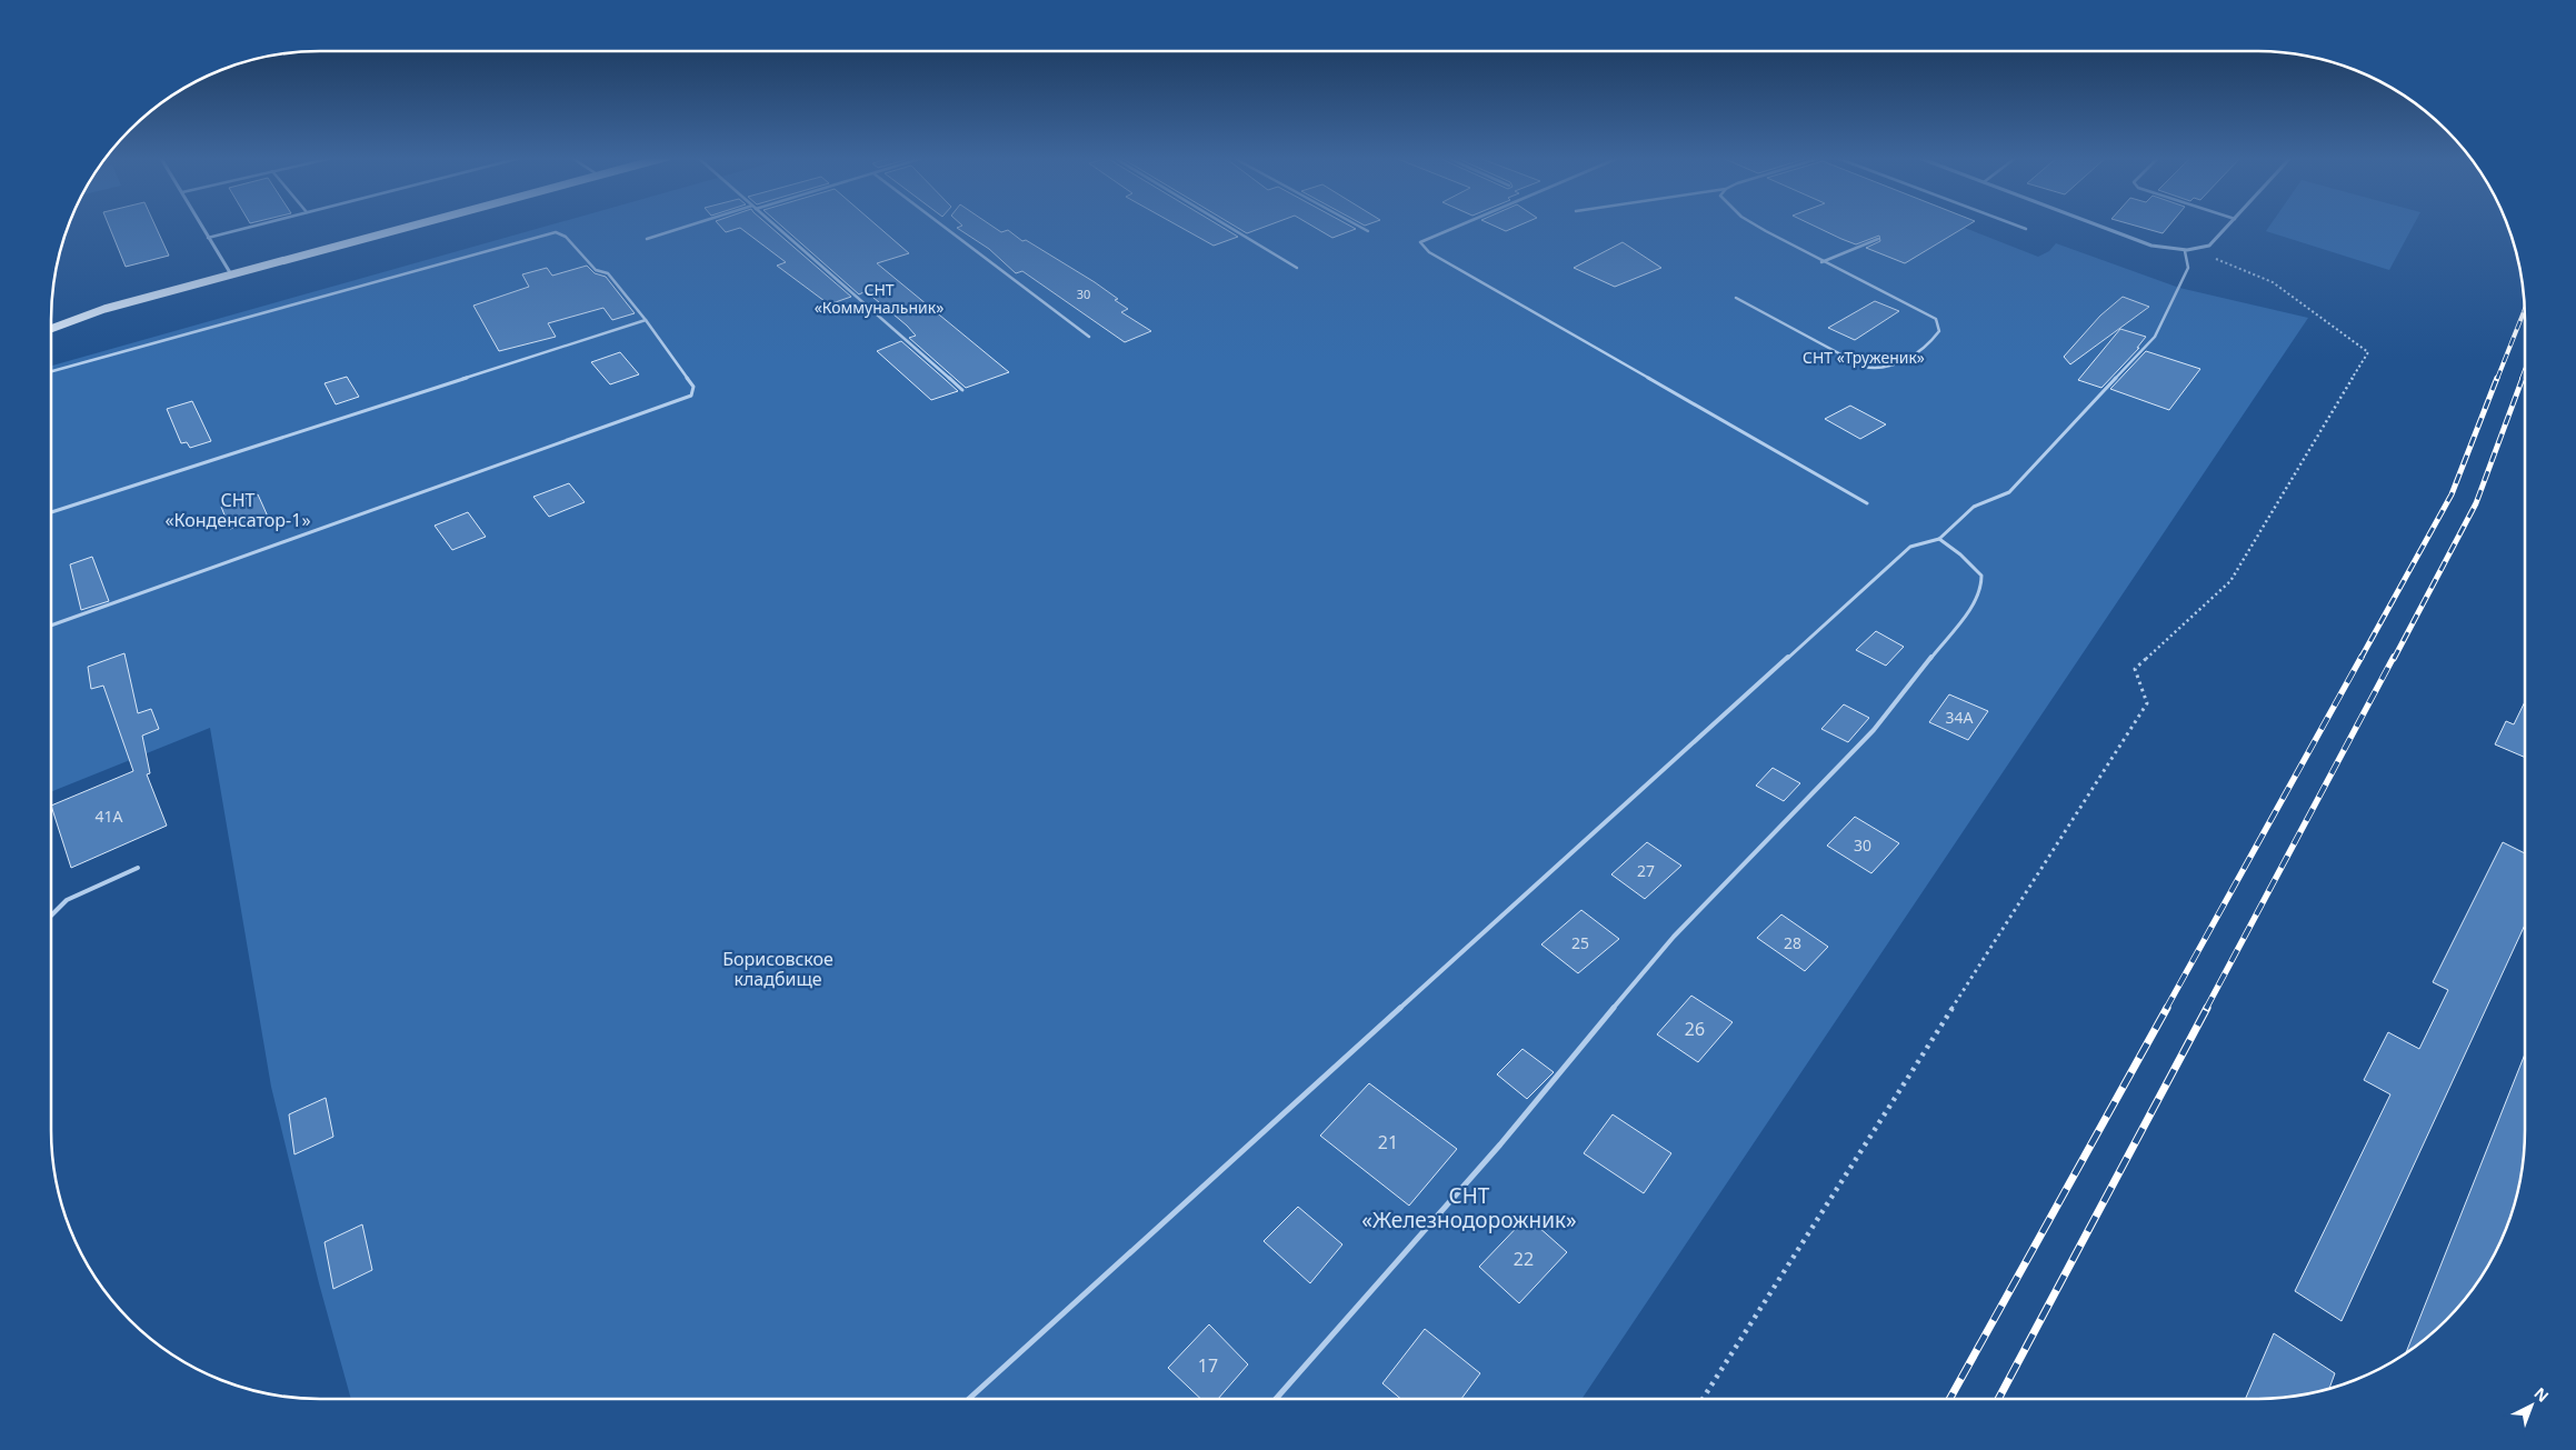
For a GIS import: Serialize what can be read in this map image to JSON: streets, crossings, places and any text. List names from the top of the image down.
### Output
{
  "parks": [
    "СНТ «Коммунальник»",
    "СНТ «Труженик»",
    "СНТ «Конденсатор-1»",
    "Борисовское кладбище",
    "СНТ «Железнодорожник»"
  ],
  "house_numbers": [
    "30",
    "34А",
    "41А",
    "30",
    "27",
    "25",
    "28",
    "26",
    "21",
    "22",
    "17"
  ],
  "north": "top right"
}
